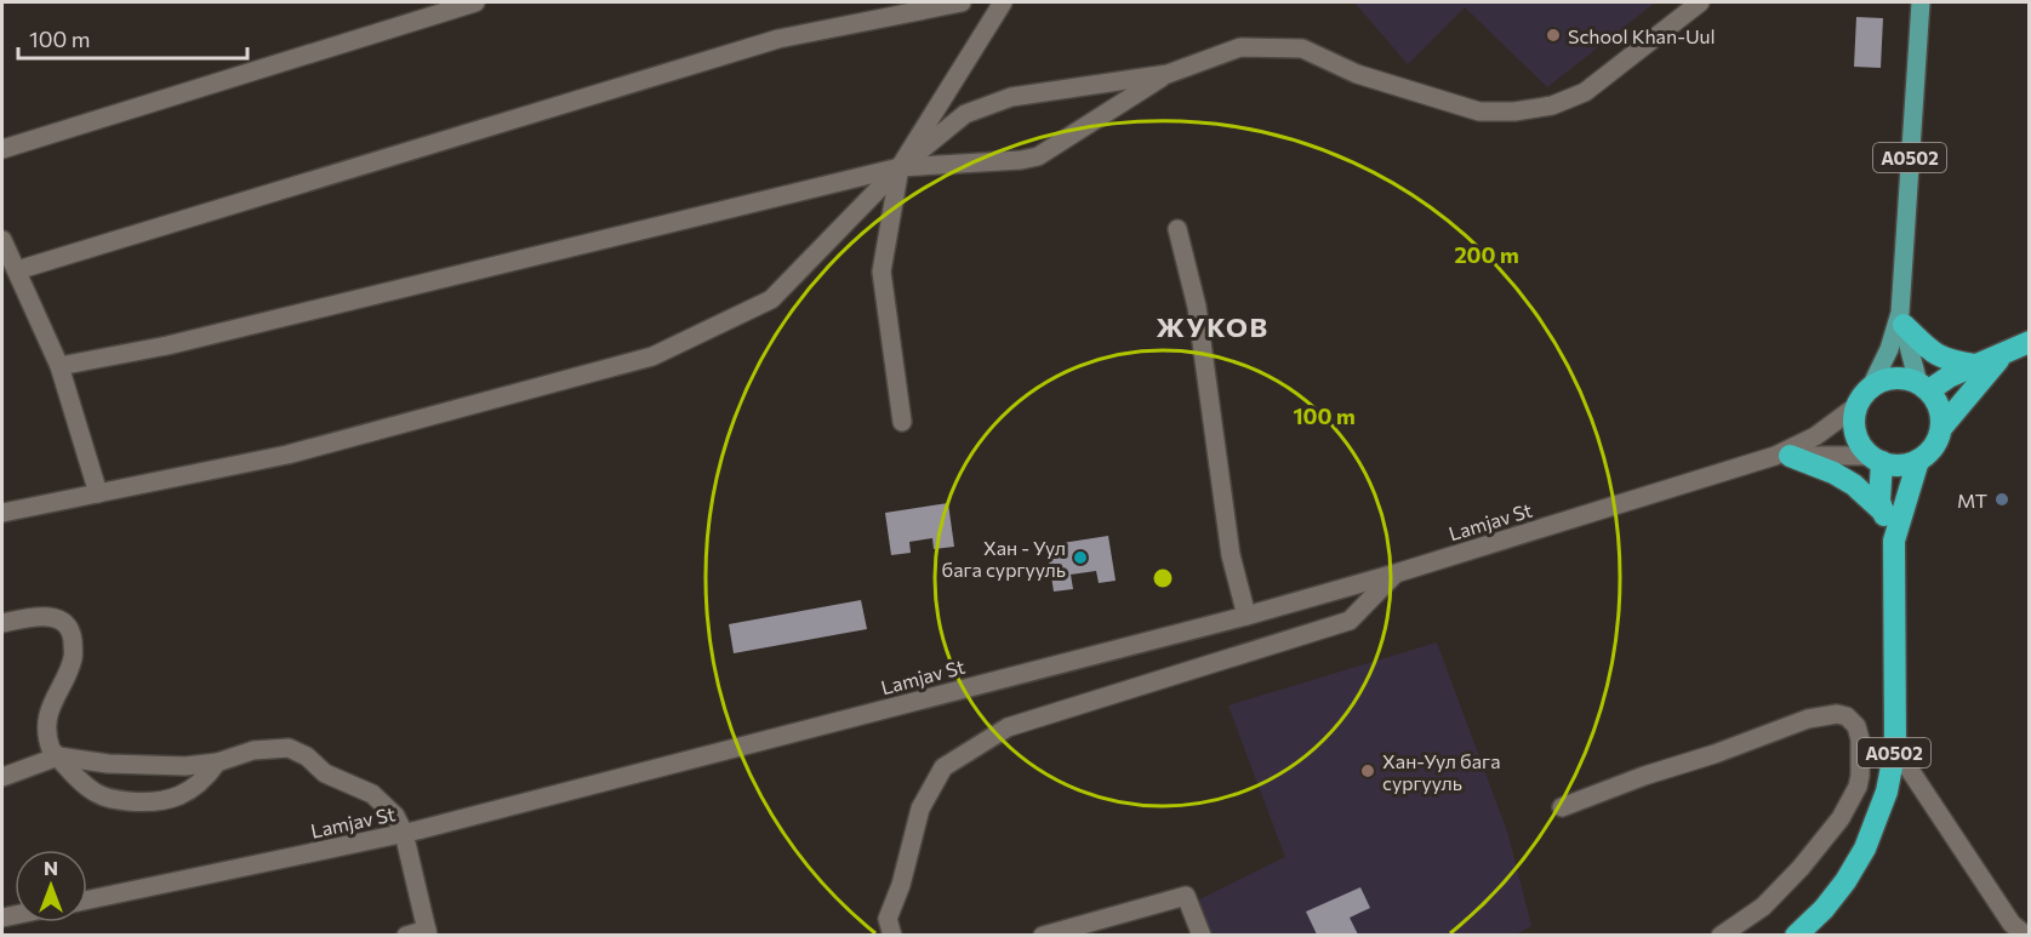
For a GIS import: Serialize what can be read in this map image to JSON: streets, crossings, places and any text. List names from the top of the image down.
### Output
{
  "streets": {
    "highway": ["A0502"],
    "street": ["Lamjav St"]
  },
  "districts": ["ЖУКОВ"],
  "places": [
    "School Khan-Uul",
    "MT",
    "Хан - Уул бага сургууль",
    "Хан-Уул бага сургууль"
  ],
  "scale_bar": "100 m",
  "north": "top",
  "rings": ["200 m", "100 m"]
}
